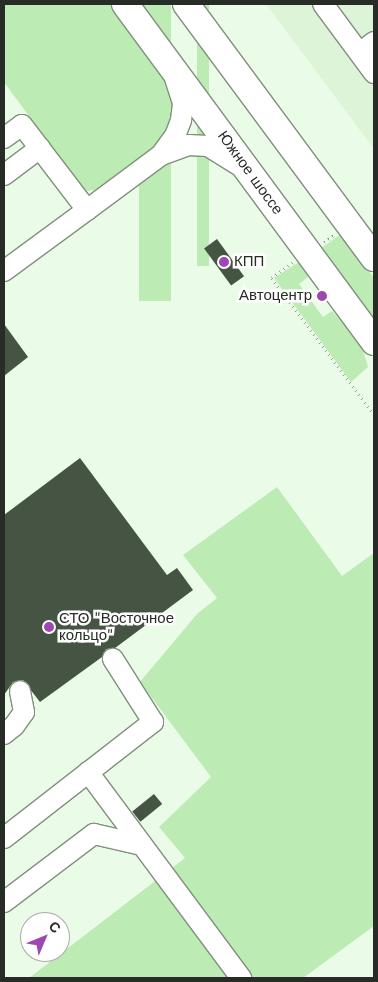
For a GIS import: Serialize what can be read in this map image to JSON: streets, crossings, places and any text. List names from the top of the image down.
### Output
{
  "streets": {
    "main road": ["Южное шоссе"]
  },
  "places": ["КПП", "Автоцентр", "СТО \"Восточное кольцо\""],
  "north": "top right"
}
